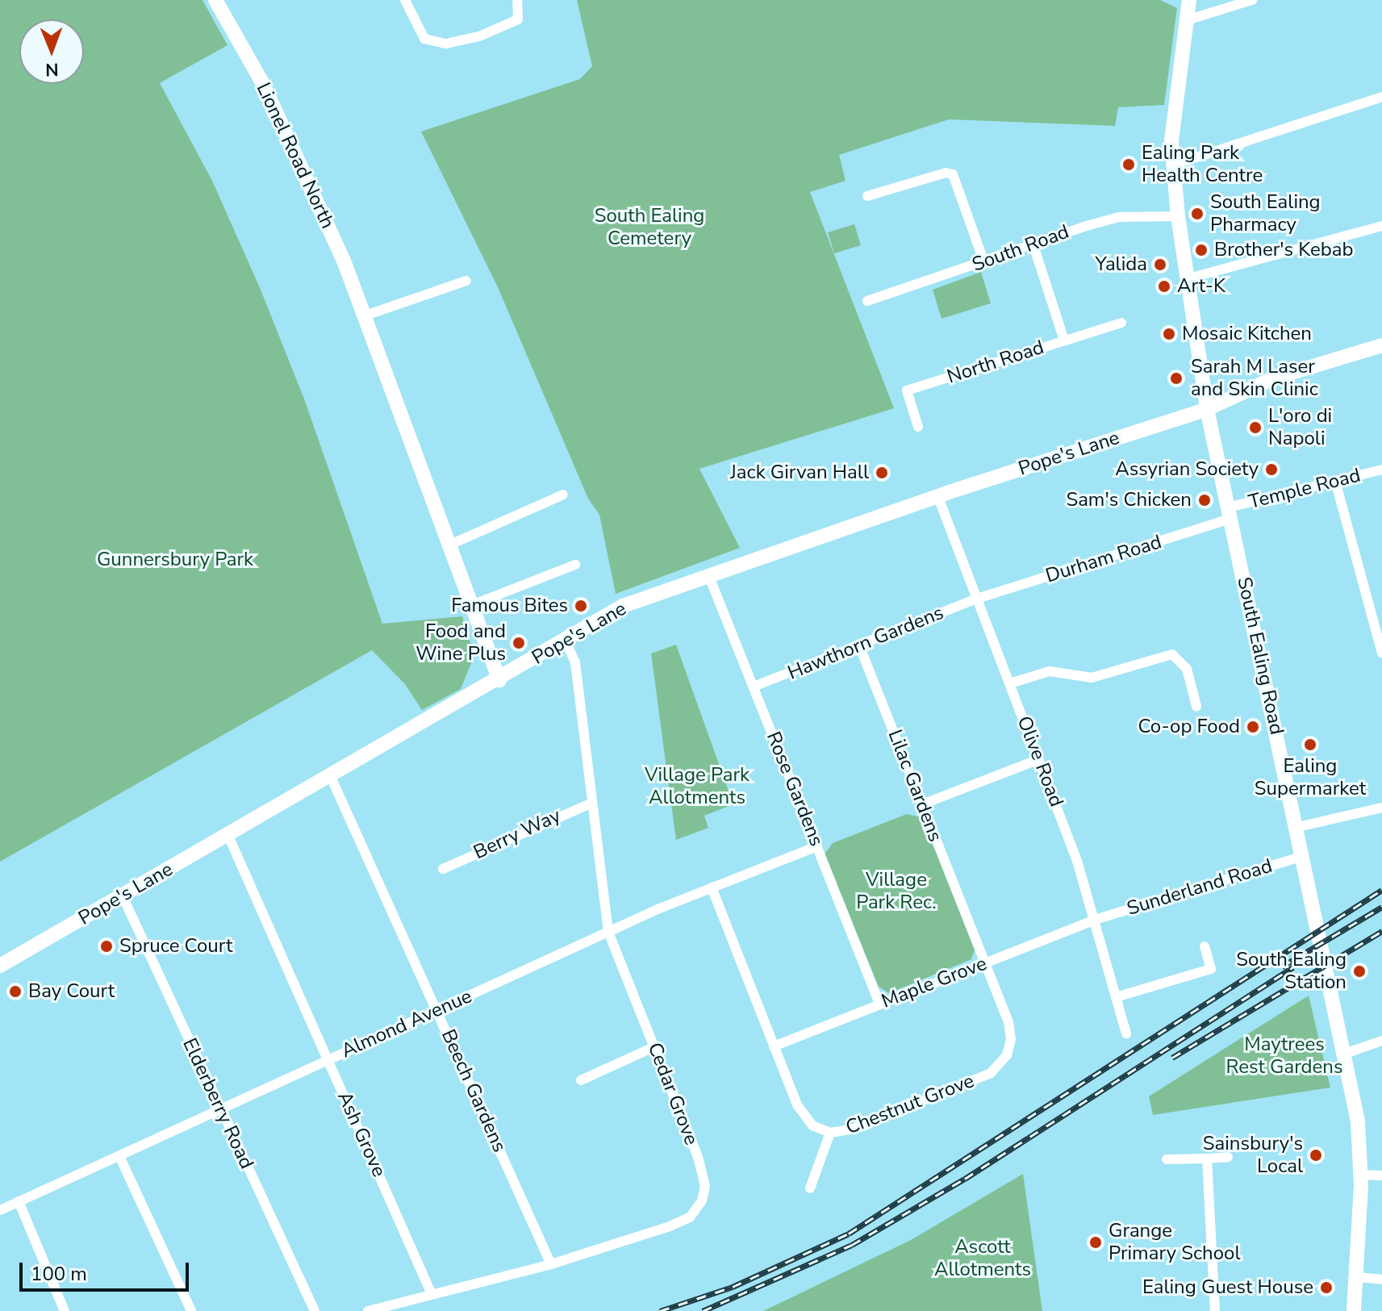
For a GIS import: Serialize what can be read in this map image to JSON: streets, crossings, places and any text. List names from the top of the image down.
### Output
{
  "streets": {
    "main road": ["Lionel Road North", "Pope's Lane", "South Ealing Road"],
    "street": [
      "South Road",
      "North Road",
      "Temple Road",
      "Durham Road",
      "Hawthorn Gardens",
      "Olive Road",
      "Lilac Gardens",
      "Rose Gardens",
      "Berry Way",
      "Sunderland Road",
      "Maple Grove",
      "Almond Avenue",
      "Beech Gardens",
      "Cedar Grove",
      "Elderberry Road",
      "Chestnut Grove",
      "Ash Grove"
    ]
  },
  "crossings": [
    ["Lionel Road North", "Pope's Lane"],
    ["South Road", "South Ealing Road"],
    ["Pope's Lane", "South Ealing Road"],
    ["Pope's Lane", "Olive Road"],
    ["Pope's Lane", "Rose Gardens"],
    ["Pope's Lane", "Beech Gardens"],
    ["Pope's Lane", "Cedar Grove"],
    ["Pope's Lane", "Elderberry Road"],
    ["Pope's Lane", "Ash Grove"],
    ["Temple Road", "Durham Road"],
    ["Temple Road", "South Ealing Road"],
    ["Durham Road", "Hawthorn Gardens"],
    ["Durham Road", "South Ealing Road"],
    ["Durham Road", "Olive Road"],
    ["Hawthorn Gardens", "Olive Road"],
    ["Hawthorn Gardens", "Lilac Gardens"],
    ["Hawthorn Gardens", "Rose Gardens"],
    ["South Ealing Road", "Sunderland Road"],
    ["Olive Road", "Sunderland Road"],
    ["Olive Road", "Maple Grove"],
    ["Lilac Gardens", "Maple Grove"],
    ["Lilac Gardens", "Chestnut Grove"],
    ["Rose Gardens", "Maple Grove"],
    ["Rose Gardens", "Almond Avenue"],
    ["Berry Way", "Cedar Grove"],
    ["Sunderland Road", "Maple Grove"],
    ["Maple Grove", "Chestnut Grove"],
    ["Almond Avenue", "Beech Gardens"],
    ["Almond Avenue", "Cedar Grove"],
    ["Almond Avenue", "Elderberry Road"],
    ["Almond Avenue", "Chestnut Grove"],
    ["Almond Avenue", "Ash Grove"],
    ["Beech Gardens", "Cedar Grove"],
    ["Cedar Grove", "Ash Grove"]
  ],
  "parks": [
    "South Ealing Cemetery",
    "Gunnersbury Park",
    "Village Park Allotments",
    "Village Park Rec.",
    "Maytrees Rest Gardens",
    "Ascott Allotments"
  ],
  "places": [
    "Ealing Park Health Centre",
    "South Ealing Pharmacy",
    "Brother's Kebab",
    "Yalida",
    "Art-K",
    "Mosaic Kitchen",
    "Sarah M Laser and Skin Clinic",
    "L'oro di Napoli",
    "Assyrian Society",
    "Jack Girvan Hall",
    "Sam's Chicken",
    "Famous Bites",
    "Food and Wine Plus",
    "Co-op Food",
    "Ealing Supermarket",
    "Spruce Court",
    "South Ealing Station",
    "Bay Court",
    "Sainsbury's Local",
    "Grange Primary School",
    "Ealing Guest House"
  ],
  "scale_bar": "100 m",
  "north": "bottom"
}
